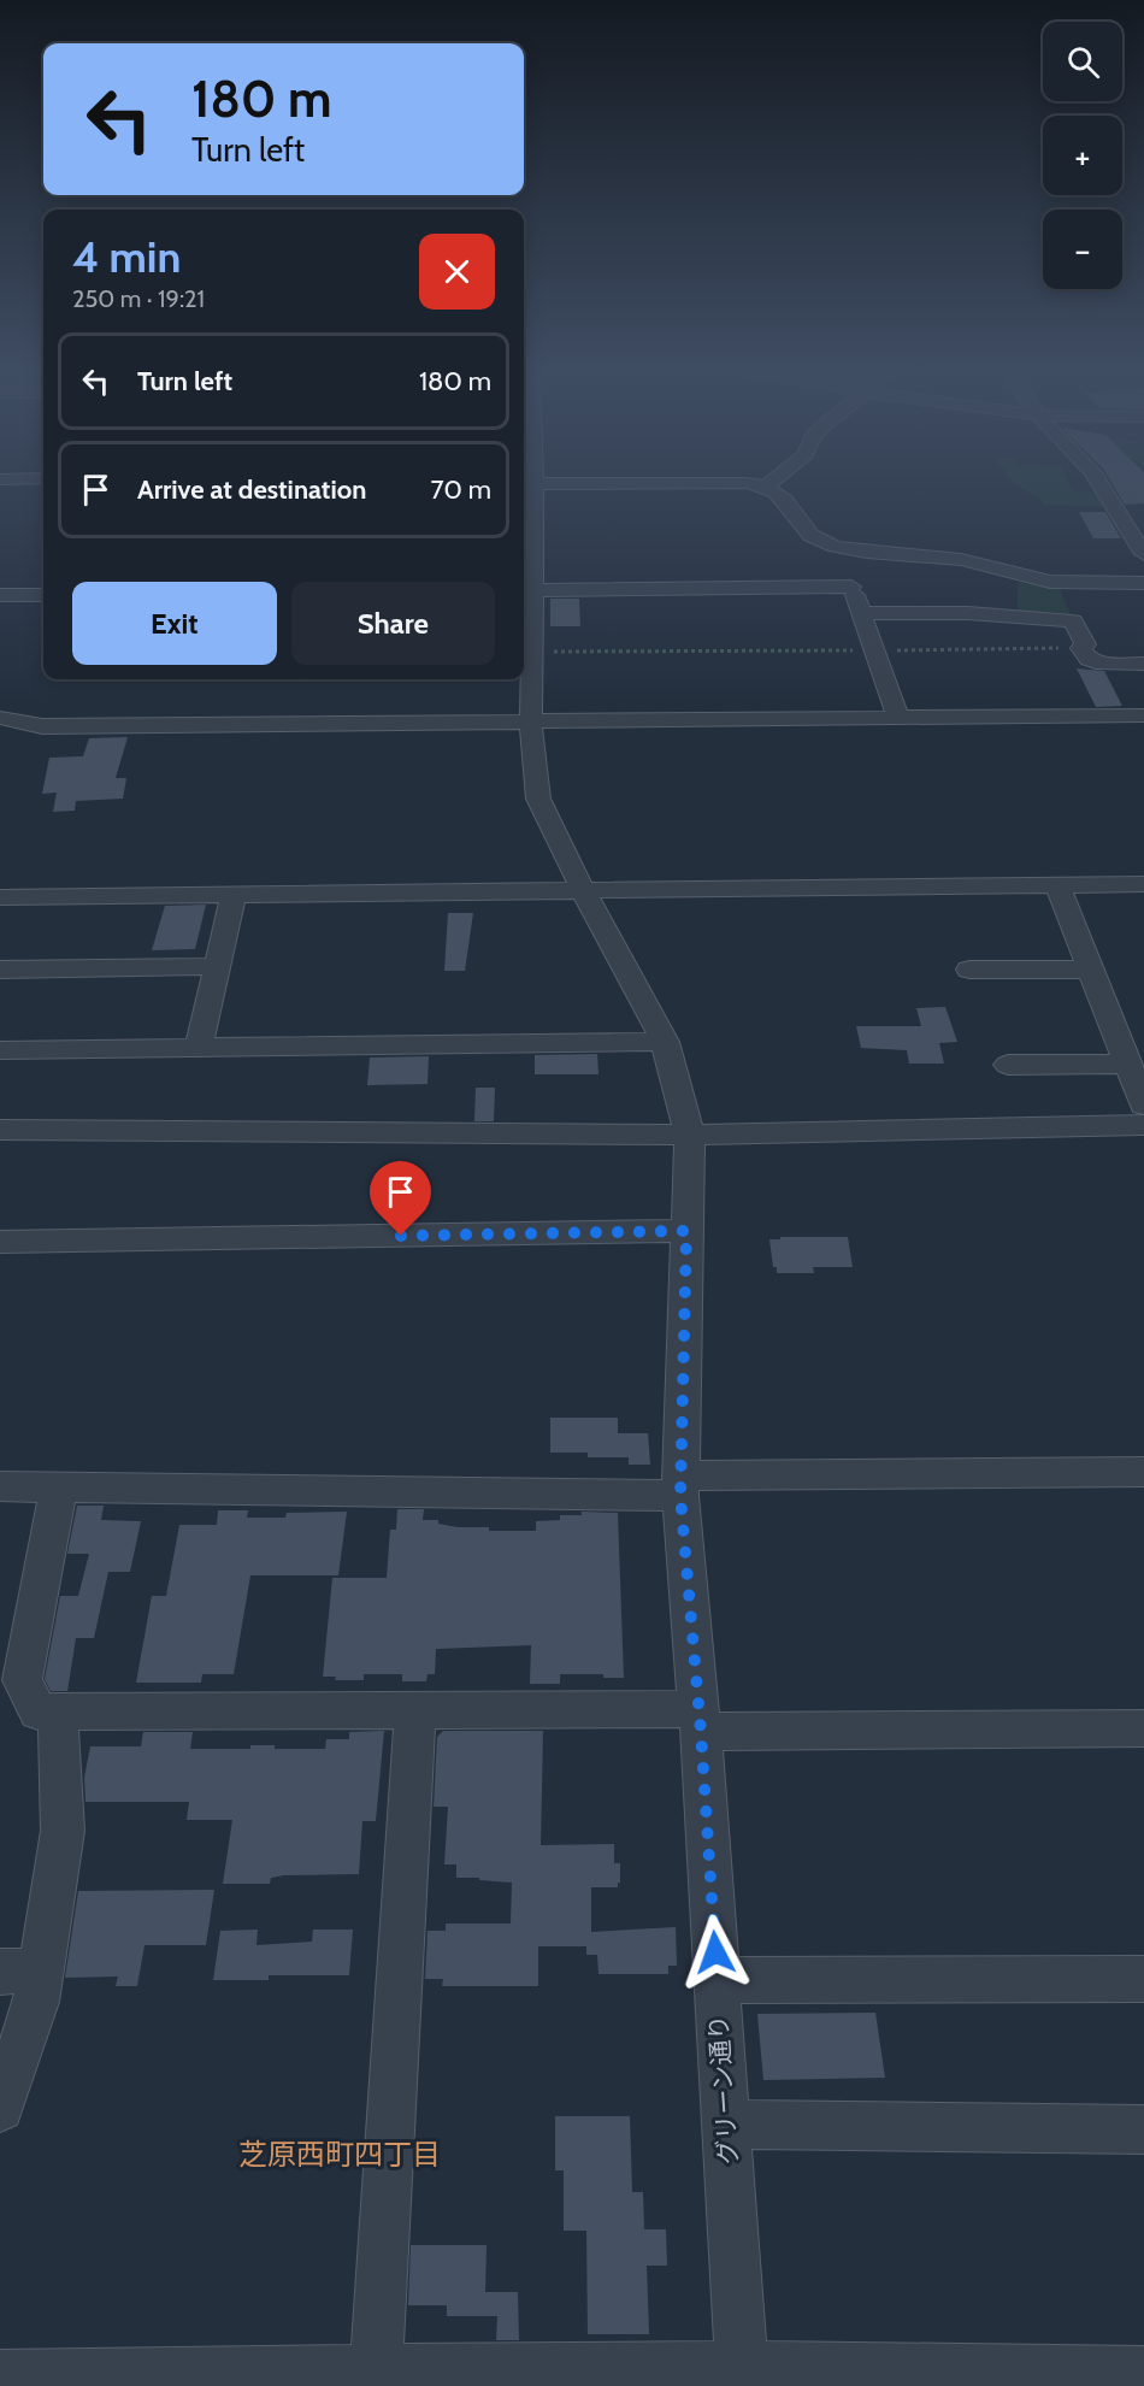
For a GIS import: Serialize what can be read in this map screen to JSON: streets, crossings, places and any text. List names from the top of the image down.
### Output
{
  "streets": {
    "street": ["グリーン通り"]
  },
  "districts": ["芝原西町四丁目"],
  "page": {
    "map_buttons": ["+", "−"],
    "turn": ["180 m", "Turn left"],
    "heading": ["4 min", "250 m · 19:21"],
    "list": [
      {
        "name": "Turn left",
        "value": "180 m"
      },
      {
        "name": "Arrive at destination",
        "value": "70 m"
      }
    ],
    "buttons": ["Exit", "Share"]
  }
}
